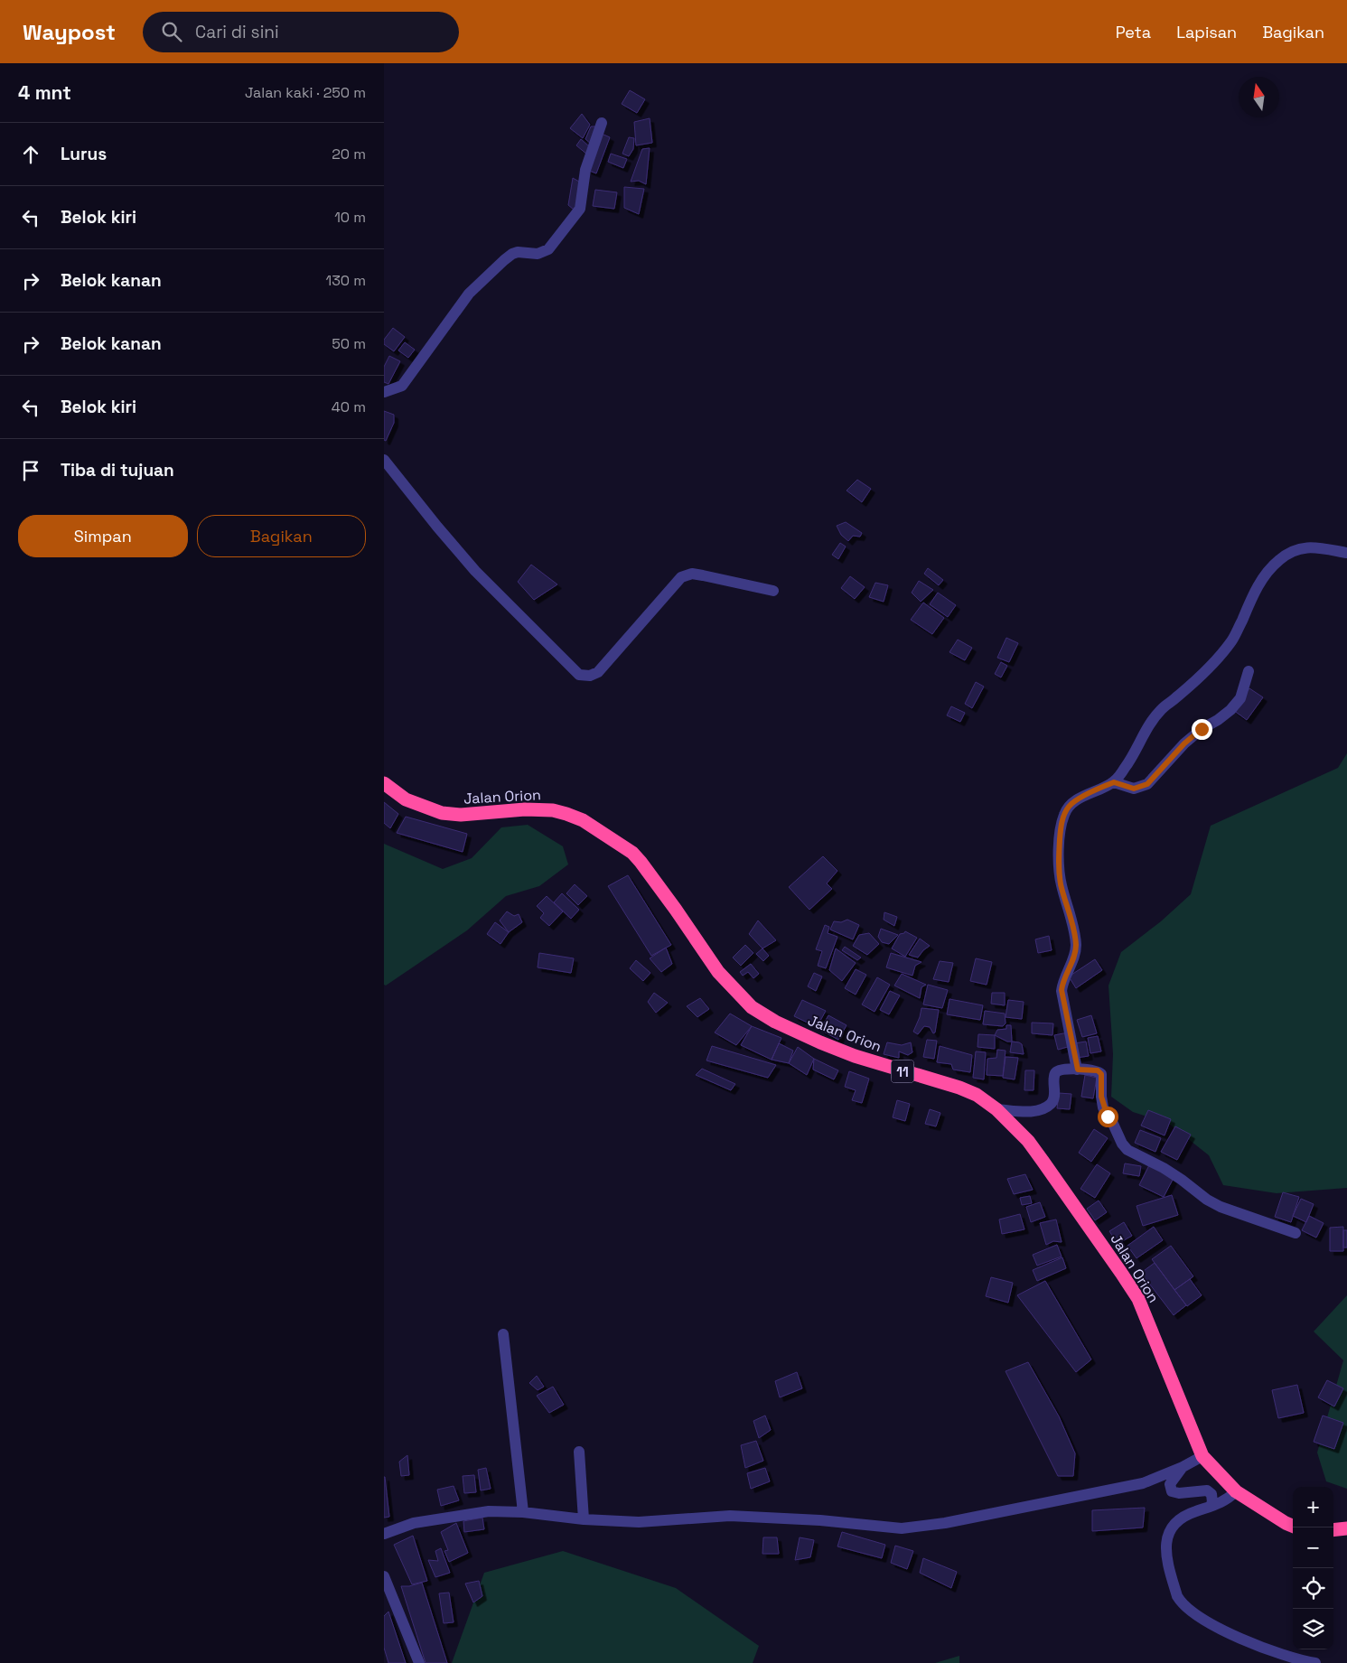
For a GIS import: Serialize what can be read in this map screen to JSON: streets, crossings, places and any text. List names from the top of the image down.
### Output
{
  "streets": {
    "highway": ["Jalan Orion", "11"]
  },
  "north": "top",
  "page": {
    "header": "Waypost",
    "search": "Cari di sini",
    "nav": ["Peta", "Lapisan", "Bagikan"],
    "heading": ["4 mnt", "Jalan kaki · 250 m"],
    "list": [
      ["Lurus", "20 m"],
      ["Belok kiri", "10 m"],
      ["Belok kanan", "130 m"],
      ["Belok kanan", "50 m"],
      ["Belok kiri", "40 m"],
      "Tiba di tujuan"
    ],
    "buttons": ["Simpan", "Bagikan"],
    "map_buttons": ["+", "−"]
  }
}
